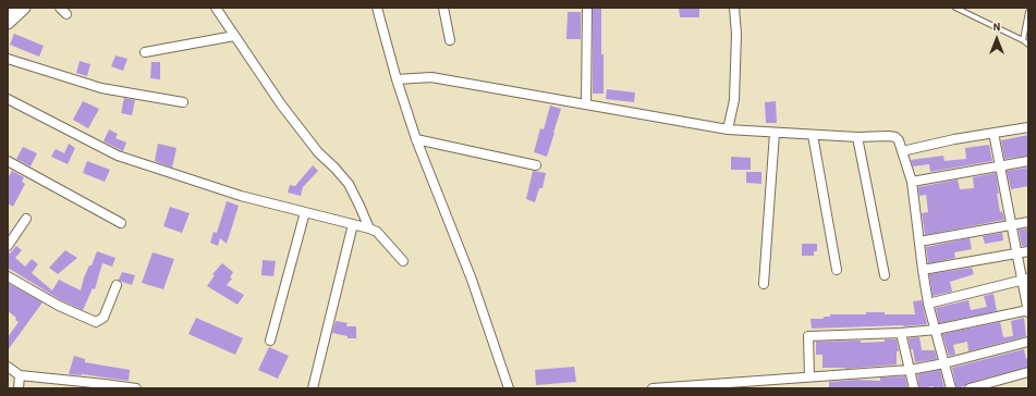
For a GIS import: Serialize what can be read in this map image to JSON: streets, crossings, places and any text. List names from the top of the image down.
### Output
{
  "north": "top"
}
